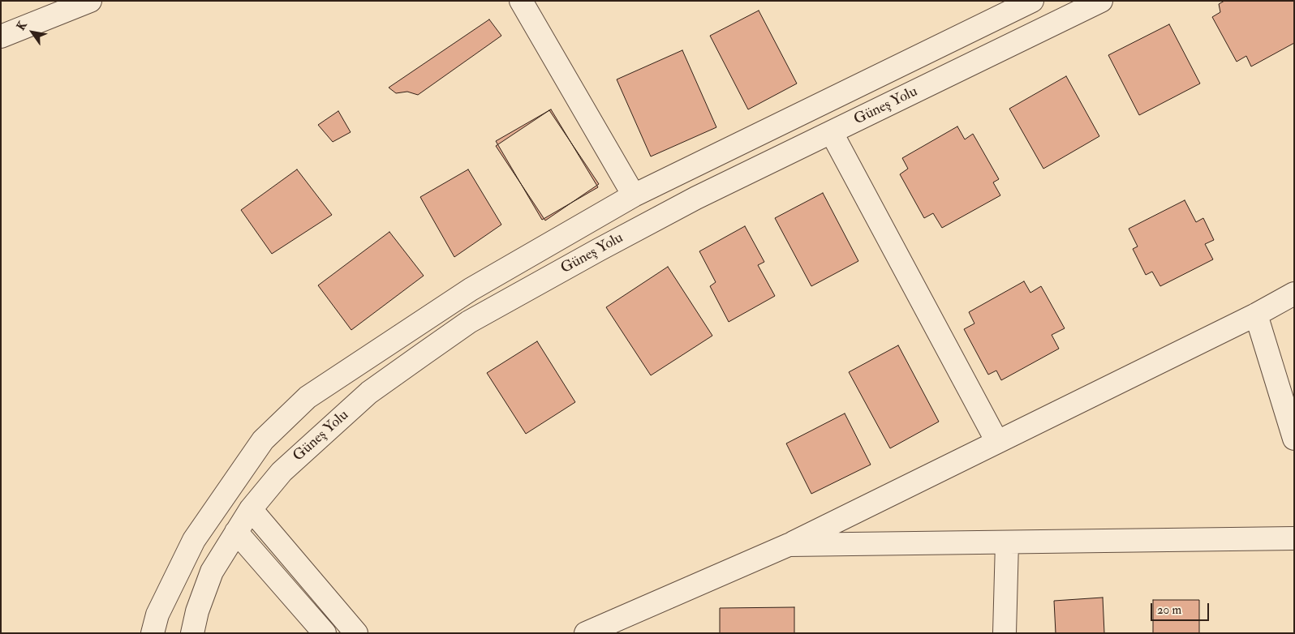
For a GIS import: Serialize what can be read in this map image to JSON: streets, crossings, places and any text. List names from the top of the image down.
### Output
{
  "streets": {
    "street": ["Güneş Yolu"]
  },
  "scale_bar": "20 m",
  "north": "top left"
}
